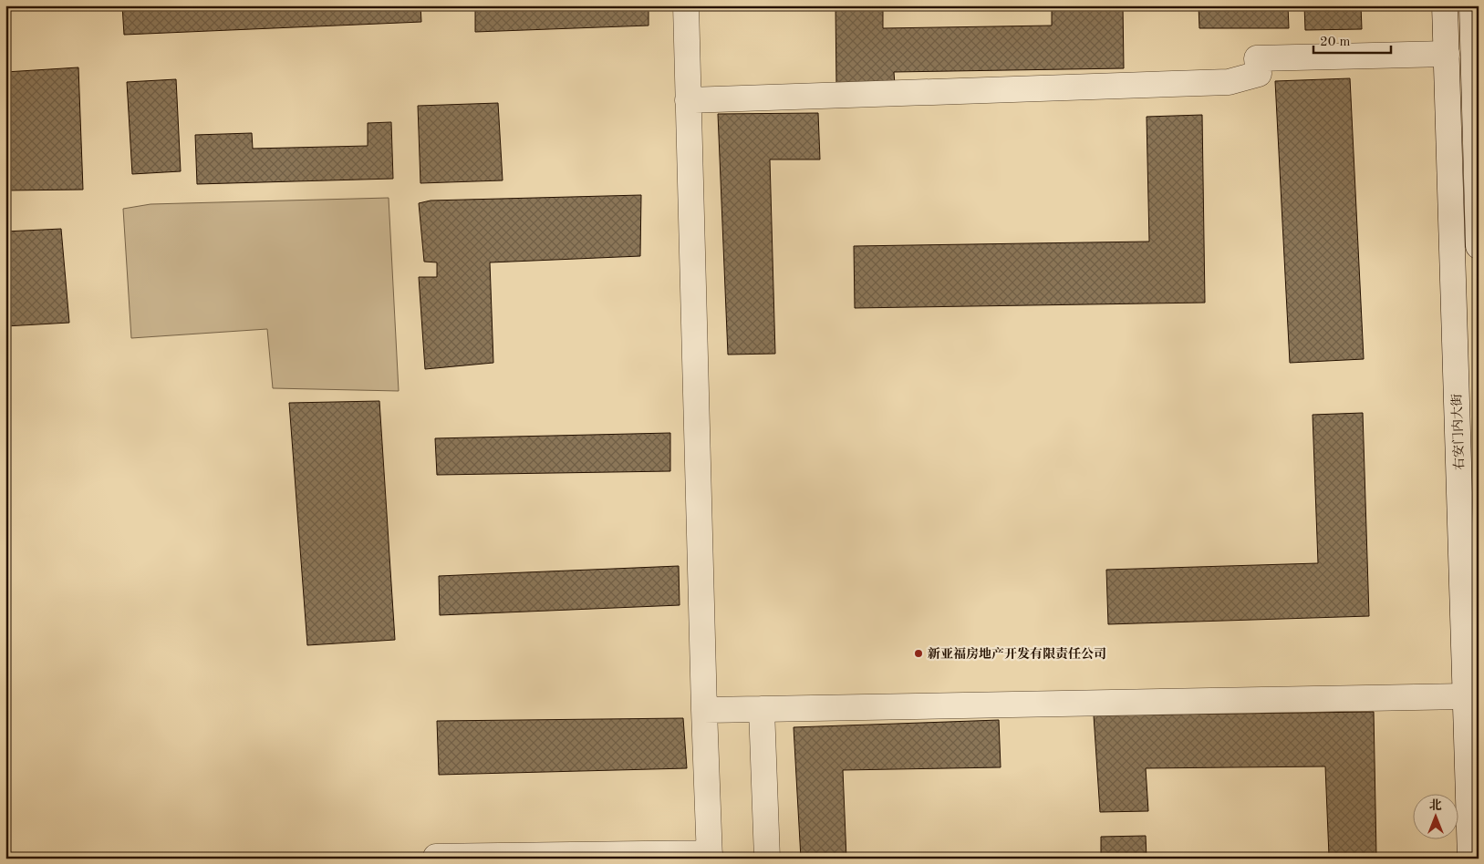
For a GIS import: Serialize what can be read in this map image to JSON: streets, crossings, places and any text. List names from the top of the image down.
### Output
{
  "streets": {
    "street": ["右安门内大街"]
  },
  "places": ["新亚福房地产开发有限责任公司"],
  "scale_bar": "20 m",
  "north": "top"
}
